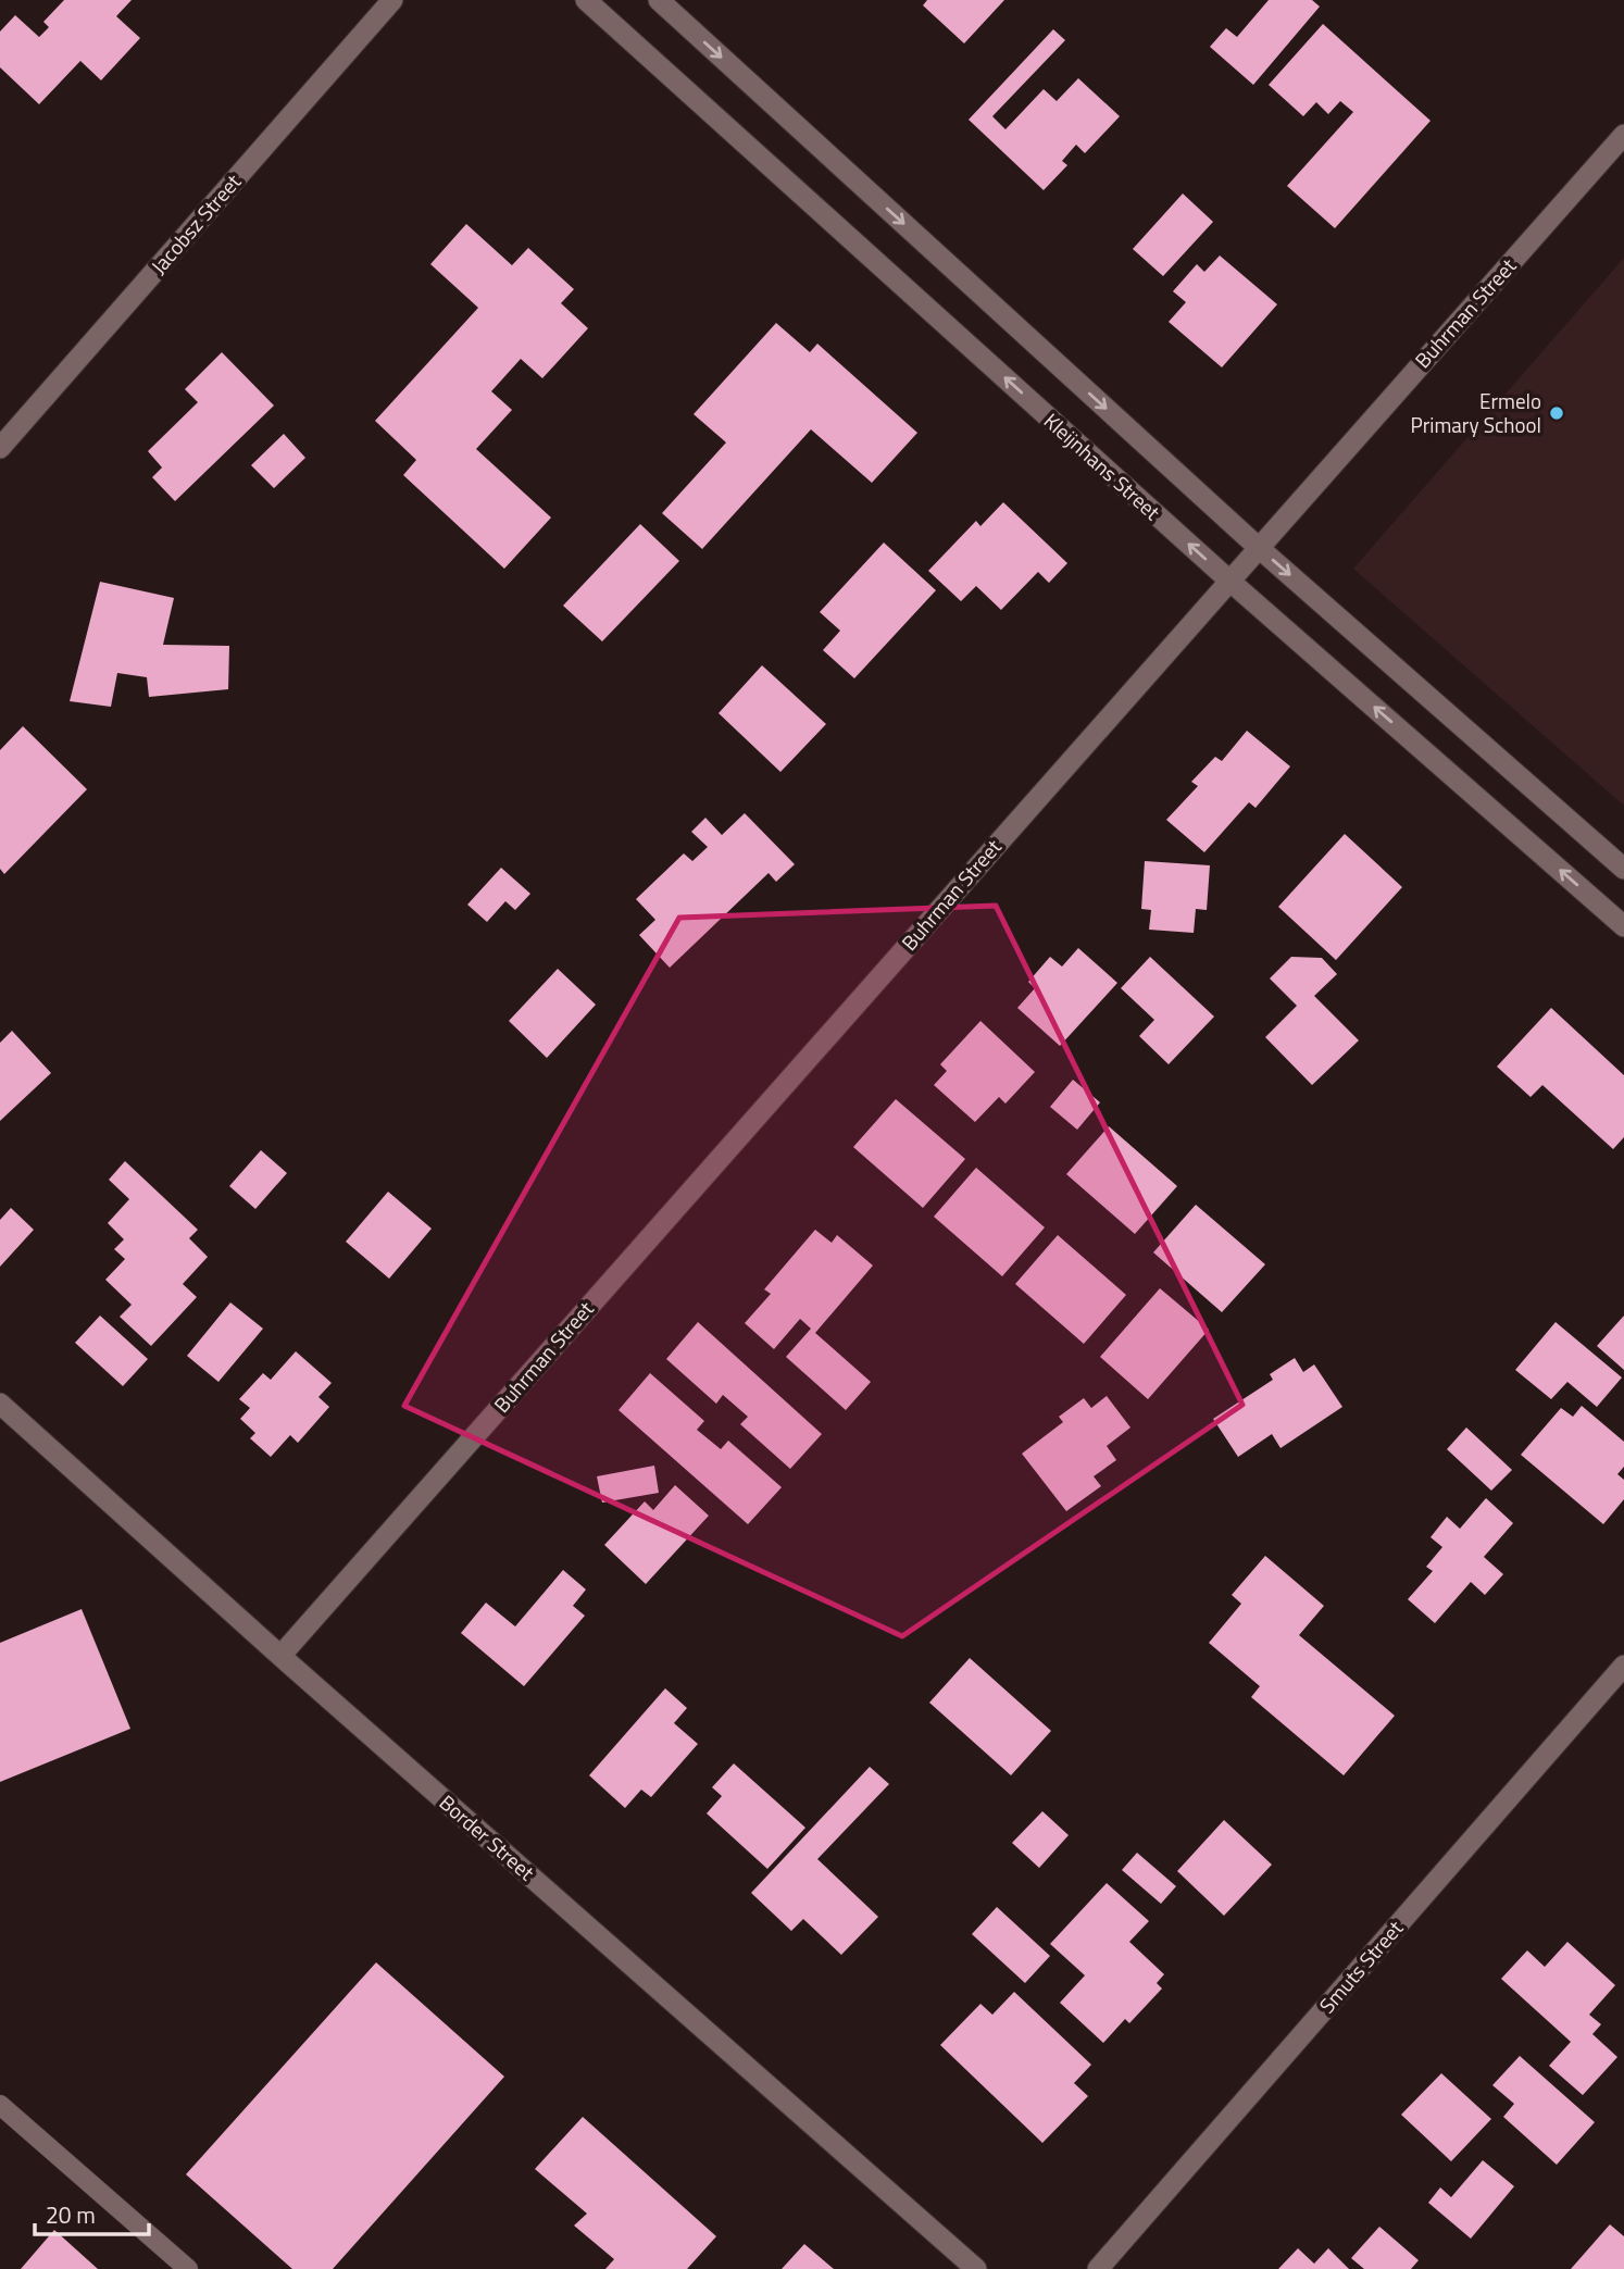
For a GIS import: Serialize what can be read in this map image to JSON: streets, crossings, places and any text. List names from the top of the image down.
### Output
{
  "streets": {
    "street": [
      "Jacobsz Street",
      "Buhrman Street",
      "Kleijnhans Street",
      "Border Street",
      "Smuts Street"
    ]
  },
  "crossings": [
    ["Buhrman Street", "Kleijnhans Street"],
    ["Buhrman Street", "Border Street"]
  ],
  "places": ["Ermelo Primary School"],
  "scale_bar": "20 m"
}
